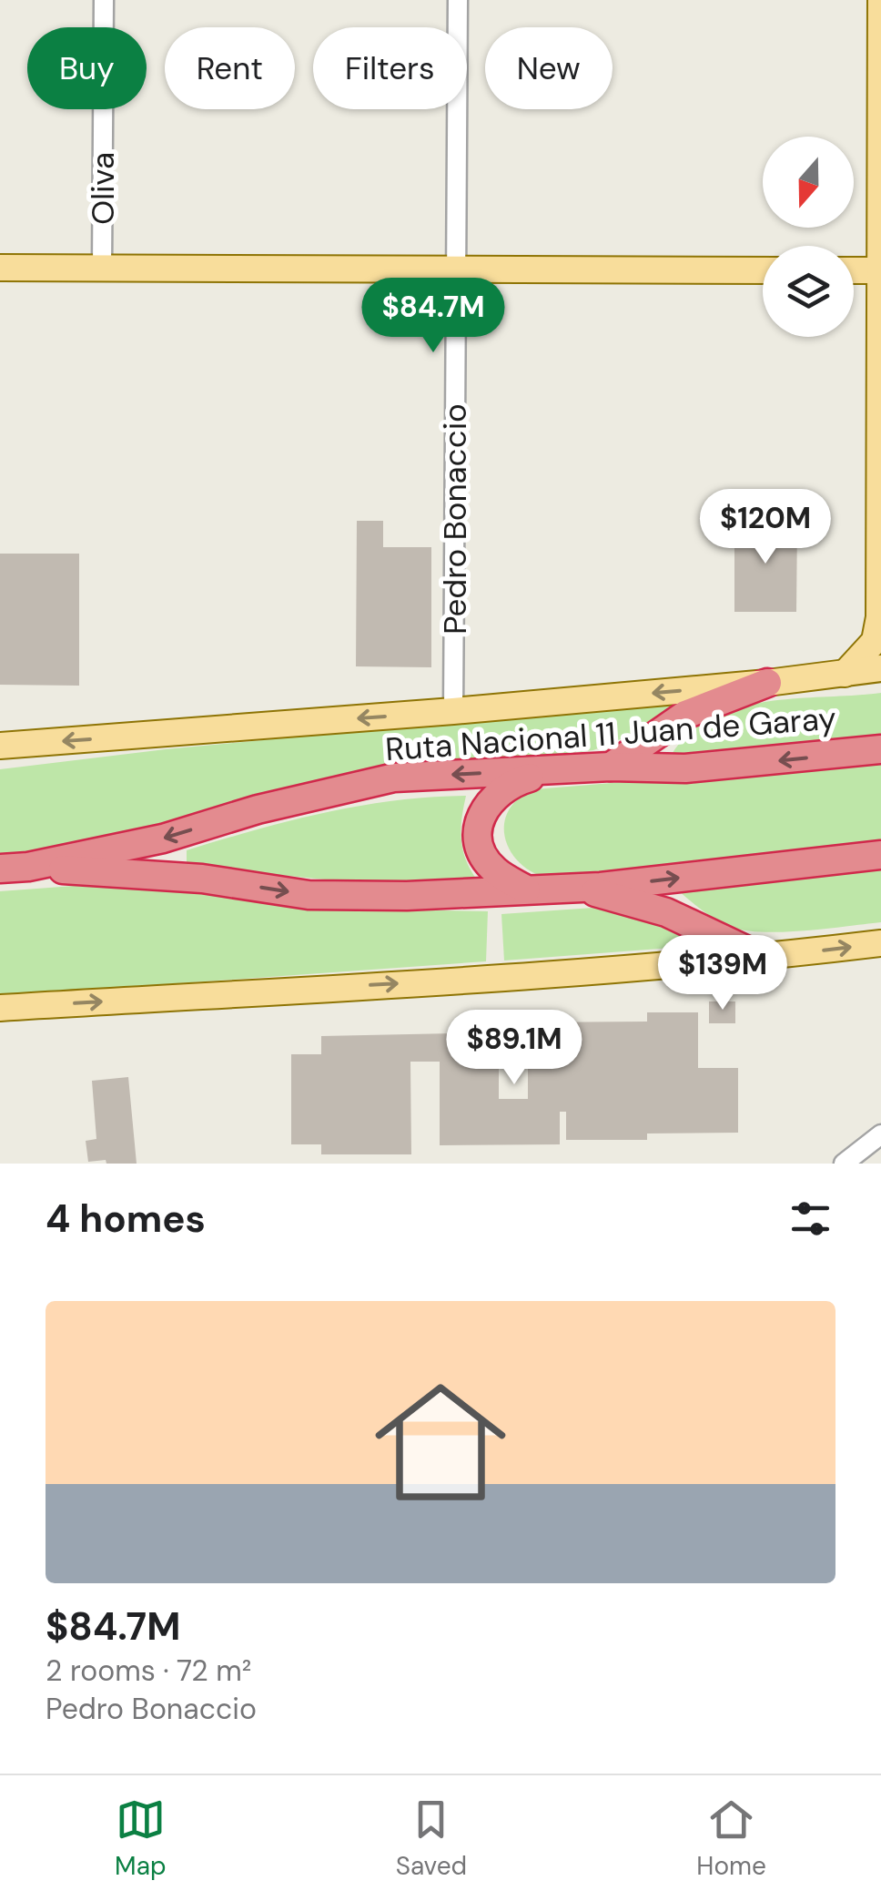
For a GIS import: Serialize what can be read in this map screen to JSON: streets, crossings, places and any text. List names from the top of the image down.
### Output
{
  "streets": {
    "highway": ["Ruta Nacional 11 Juan de Garay"],
    "street": ["Oliva", "Pedro Bonaccio"]
  },
  "north": "bottom",
  "page": {
    "chip": [
      "Buy",
      "Rent",
      "Filters",
      "New"
    ],
    "price": [
      "$84.7M",
      "$120M",
      "$139M",
      "$89.1M"
    ],
    "heading": "4 homes",
    "list": [
      {
        "name": "$84.7M",
        "note": "2 rooms · 72 m² · Pedro Bonaccio"
      }
    ],
    "tabs": ["Map", "Saved", "Home"]
  }
}
